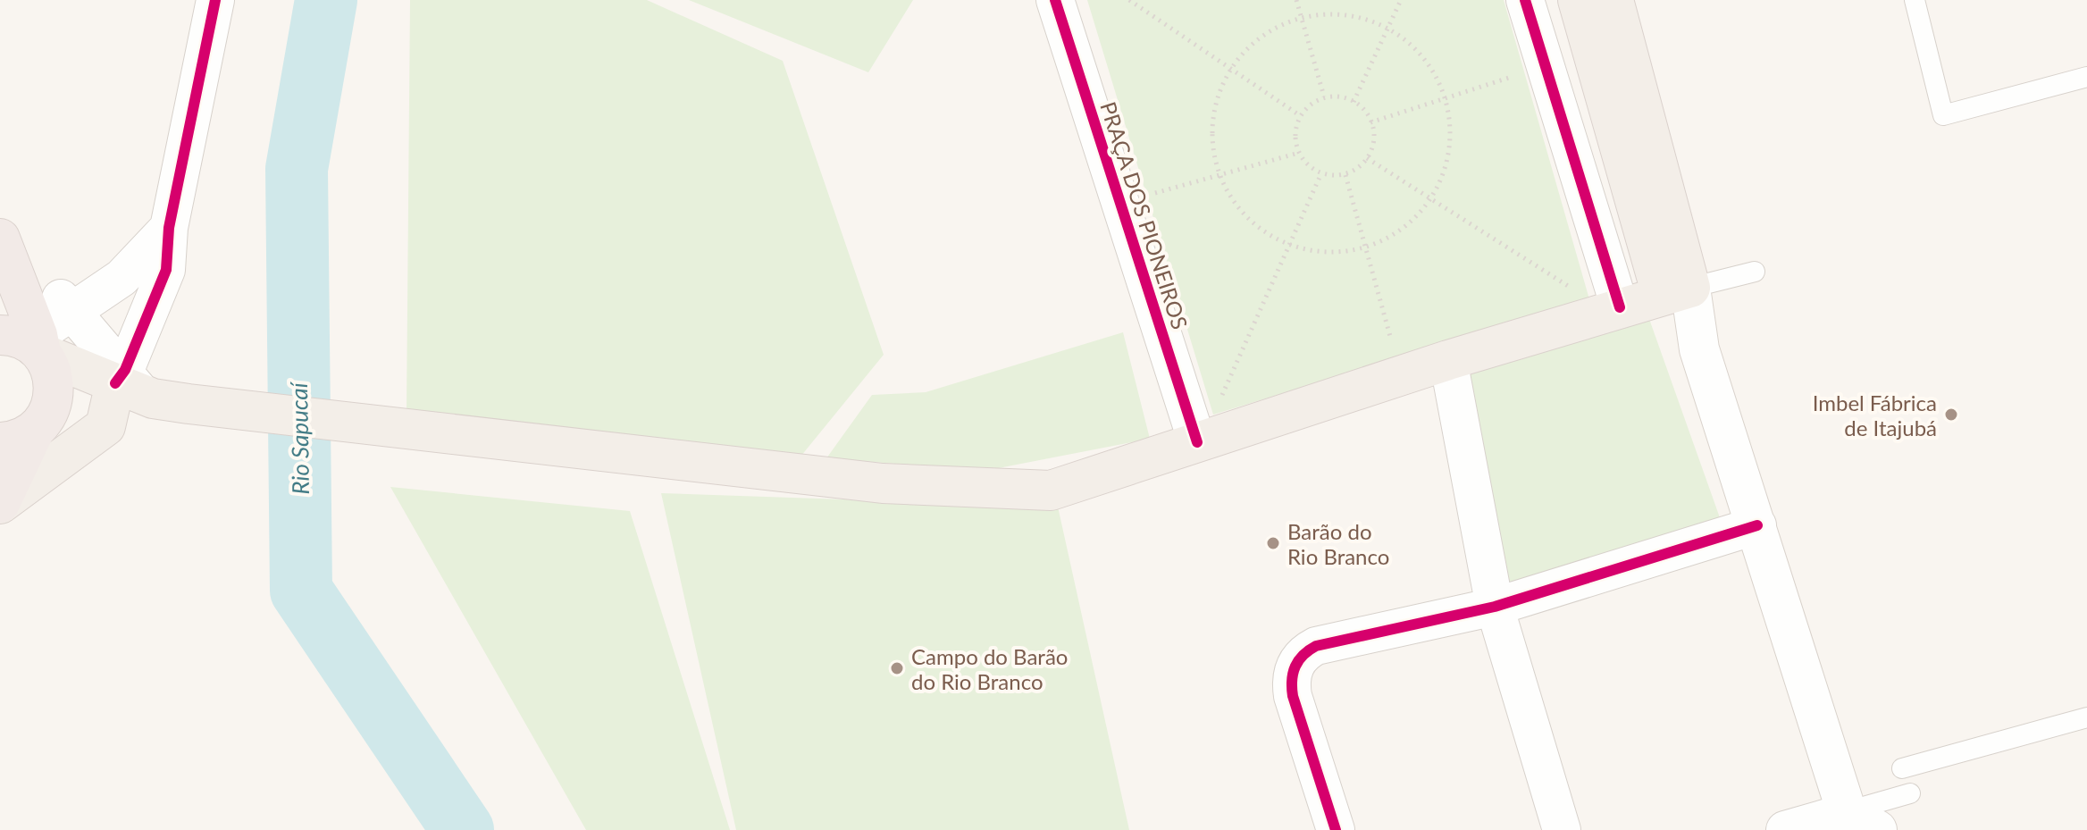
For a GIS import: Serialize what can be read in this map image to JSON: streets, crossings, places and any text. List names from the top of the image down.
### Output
{
  "streets": {
    "street": ["PRAÇA DOS PIONEIROS"]
  },
  "water": ["Rio Sapucaí"],
  "places": ["Imbel Fábrica de Itajubá", "Barão do Rio Branco", "Campo do Barão do Rio Branco"]
}
